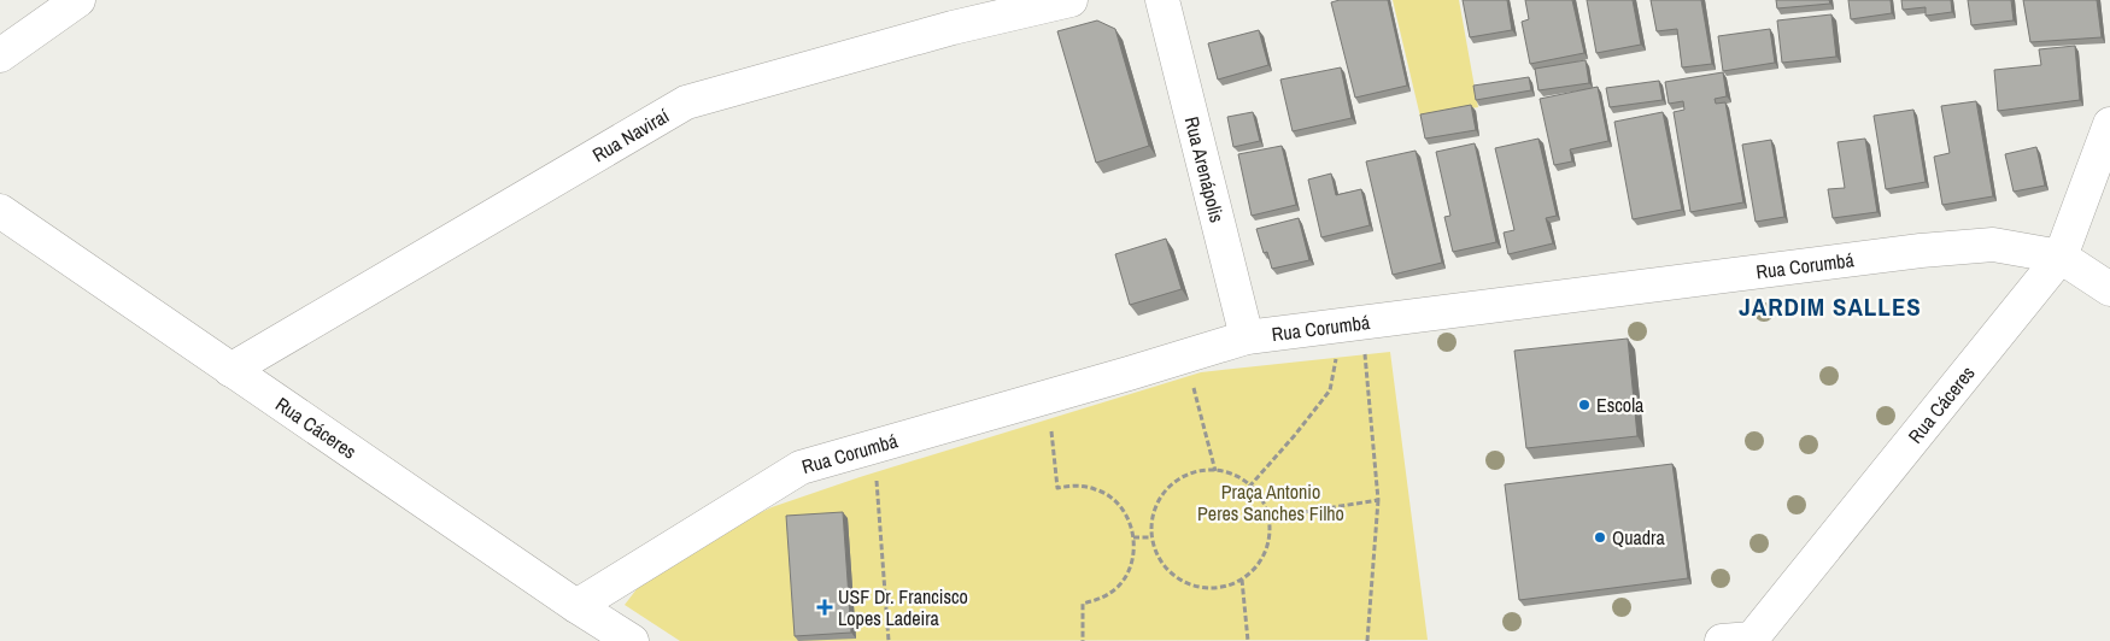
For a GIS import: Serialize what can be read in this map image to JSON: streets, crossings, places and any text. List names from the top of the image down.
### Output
{
  "streets": {
    "street": [
      "Rua Naviraí",
      "Rua Arenápolis",
      "Rua Corumbá",
      "Rua Cáceres"
    ]
  },
  "crossings": [
    ["Rua Naviraí", "Rua Cáceres"],
    ["Rua Arenápolis", "Rua Corumbá"],
    ["Rua Corumbá", "Rua Cáceres"]
  ],
  "districts": ["JARDIM SALLES"],
  "parks": ["Praça Antonio Peres Sanches Filho"],
  "places": {
    "other": ["Escola", "Quadra"],
    "health": ["USF Dr. Francisco Lopes Ladeira"]
  }
}
